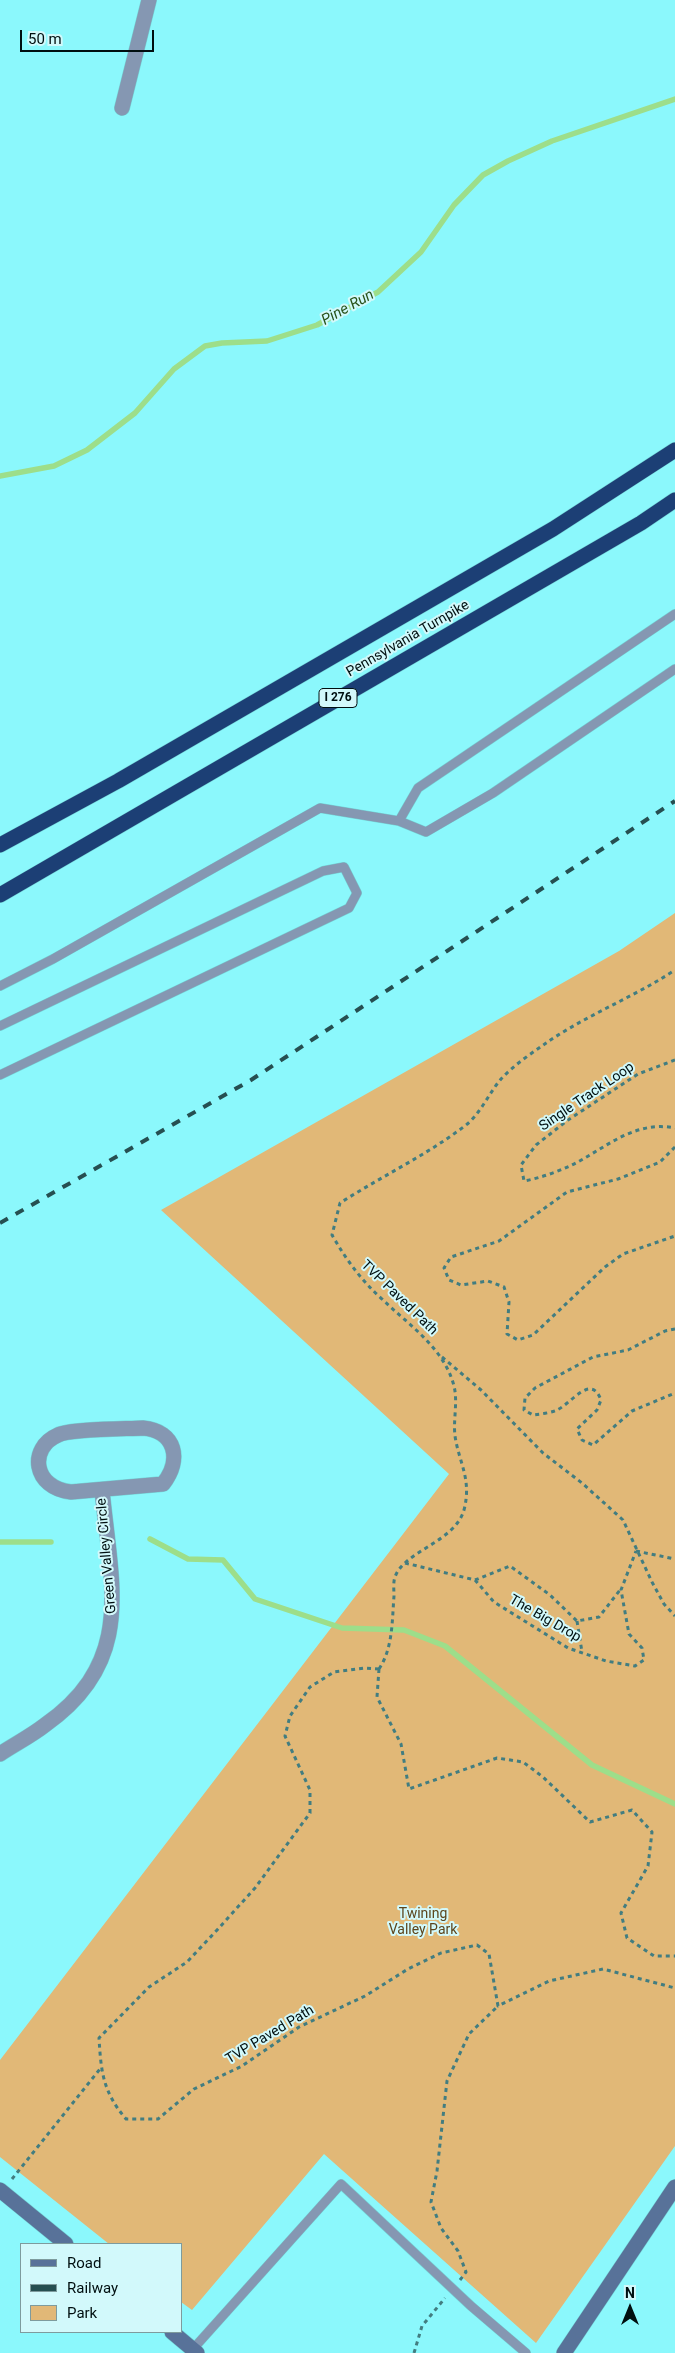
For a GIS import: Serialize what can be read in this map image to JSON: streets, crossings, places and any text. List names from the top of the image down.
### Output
{
  "streets": {
    "highway": ["Pennsylvania Turnpike", "I 276"],
    "street": ["Green Valley Circle"],
    "path": ["Single Track Loop", "TVP Paved Path", "The Big Drop"]
  },
  "water": ["Pine Run"],
  "parks": ["Twining Valley Park"],
  "legend": ["Road", "Railway", "Park"],
  "scale_bar": "50 m",
  "north": "top"
}
